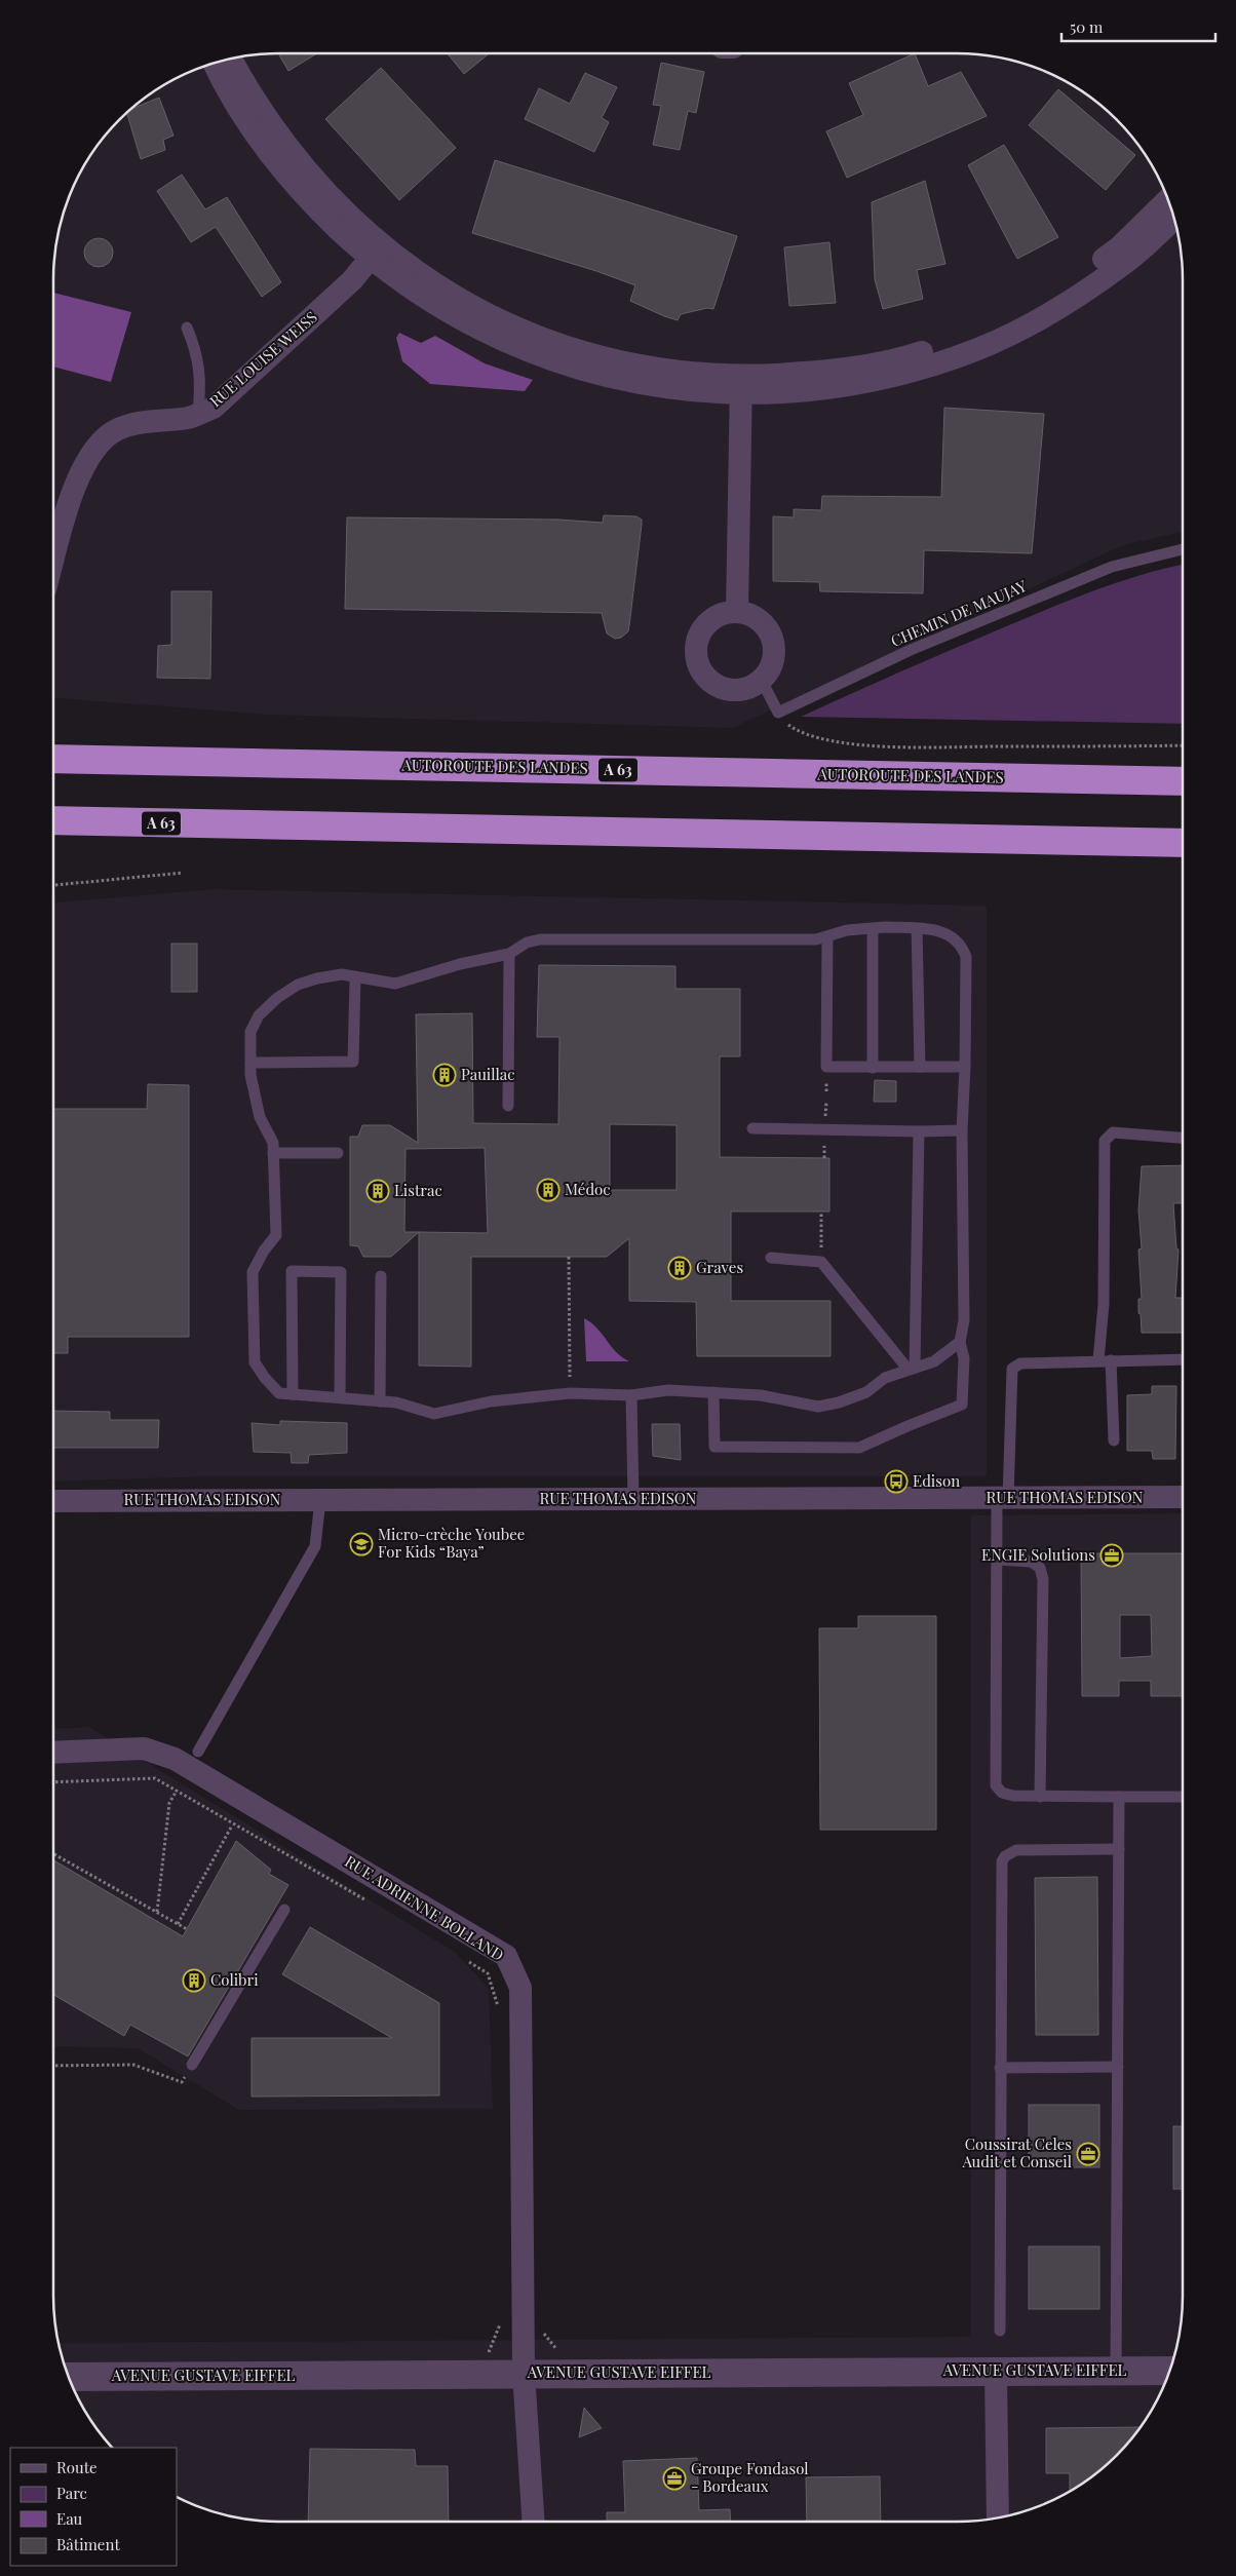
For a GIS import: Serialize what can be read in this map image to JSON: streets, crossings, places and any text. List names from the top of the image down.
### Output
{
  "streets": {
    "highway": ["AUTOROUTE DES LANDES", "A 63"],
    "street": [
      "RUE LOUISE WEISS",
      "RUE THOMAS EDISON",
      "RUE ADRIENNE BOLLAND",
      "AVENUE GUSTAVE EIFFEL"
    ],
    "lane": ["CHEMIN DE MAUJAY"]
  },
  "crossings": [
    ["RUE ADRIENNE BOLLAND", "AVENUE GUSTAVE EIFFEL"]
  ],
  "places": {
    "building": [
      "Pauillac",
      "Médoc",
      "Listrac",
      "Graves",
      "Colibri"
    ],
    "bus stop": ["Edison"],
    "school or university": ["Micro-crèche Youbee For Kids “Baya”"],
    "office": ["ENGIE Solutions", "Coussirat Celes Audit et Conseil", "Groupe Fondasol - Bordeaux"]
  },
  "legend": [
    "Route",
    "Parc",
    "Eau",
    "Bâtiment"
  ],
  "scale_bar": "50 m"
}
